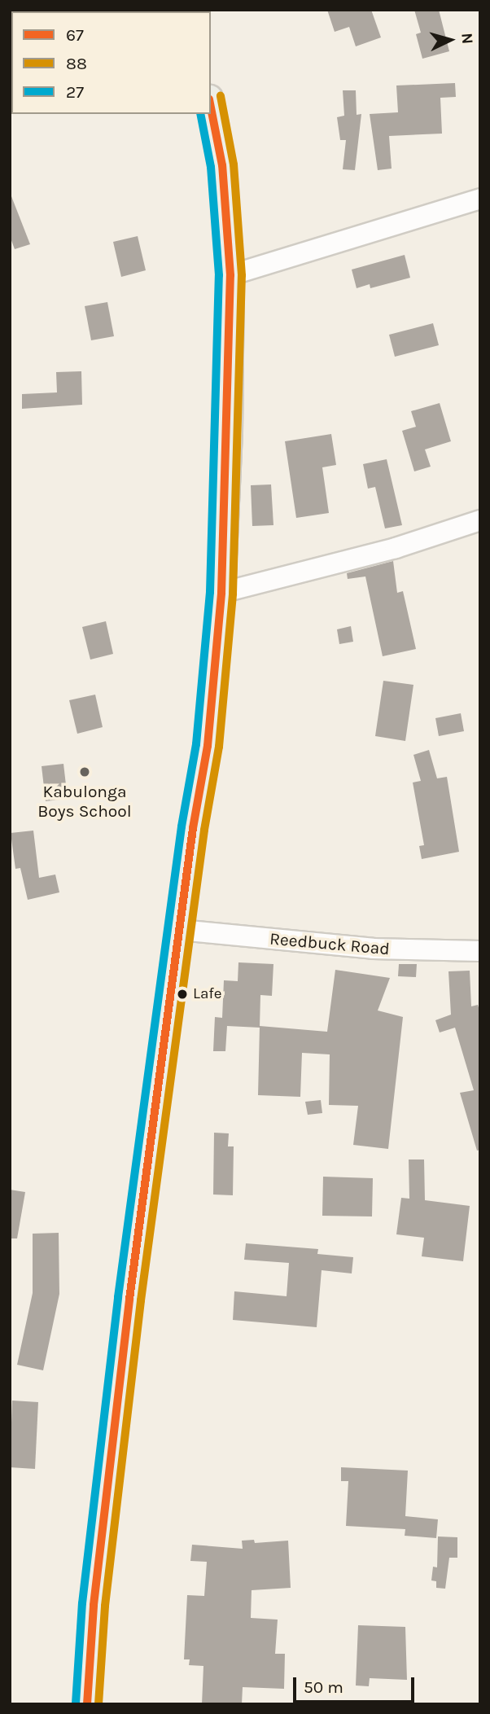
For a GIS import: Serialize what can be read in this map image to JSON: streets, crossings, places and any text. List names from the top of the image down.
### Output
{
  "streets": {
    "street": ["Reedbuck Road"]
  },
  "places": ["Kabulonga Boys School", "Lafe"],
  "lines": ["transit line 88", "transit line 67", "transit line 27"],
  "legend": ["67", "88", "27"],
  "scale_bar": "50 m",
  "north": "right"
}
